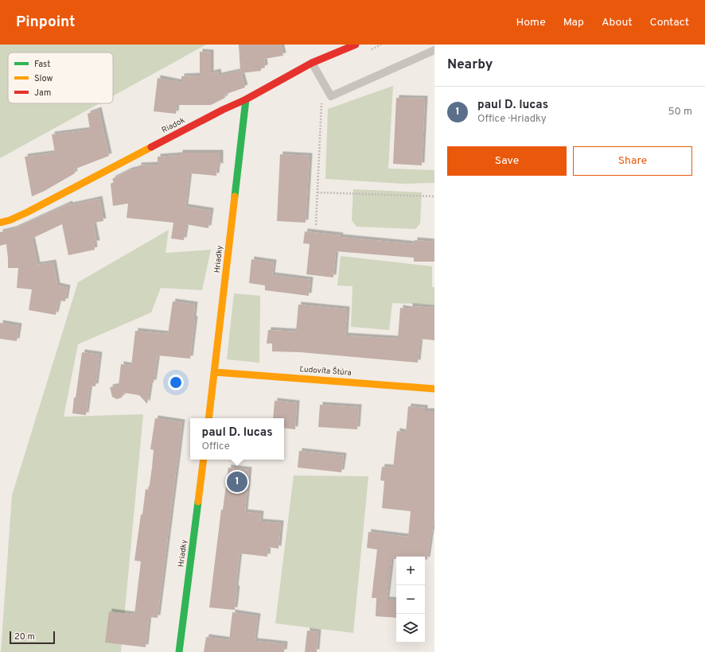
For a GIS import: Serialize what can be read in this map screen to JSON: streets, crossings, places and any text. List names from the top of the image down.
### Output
{
  "streets": {
    "street": ["Riadok", "Hriadky", "Ľudovíta Štúra"]
  },
  "crossings": [
    ["Riadok", "Hriadky"],
    ["Hriadky", "Ľudovíta Štúra"]
  ],
  "legend": ["Fast", "Slow", "Jam"],
  "scale_bar": "20 m",
  "page": {
    "header": "Pinpoint",
    "nav": [
      "Home",
      "Map",
      "About",
      "Contact"
    ],
    "heading": "Nearby",
    "list": [
      {
        "mark": "1",
        "name": "paul D. lucas",
        "note": "Office · Hriadky",
        "value": "50 m"
      }
    ],
    "buttons": ["Save", "Share"],
    "popup": ["paul D. lucas", "Office"],
    "pins": "1",
    "map_buttons": ["+", "−"],
    "scale": "20 m"
  }
}
